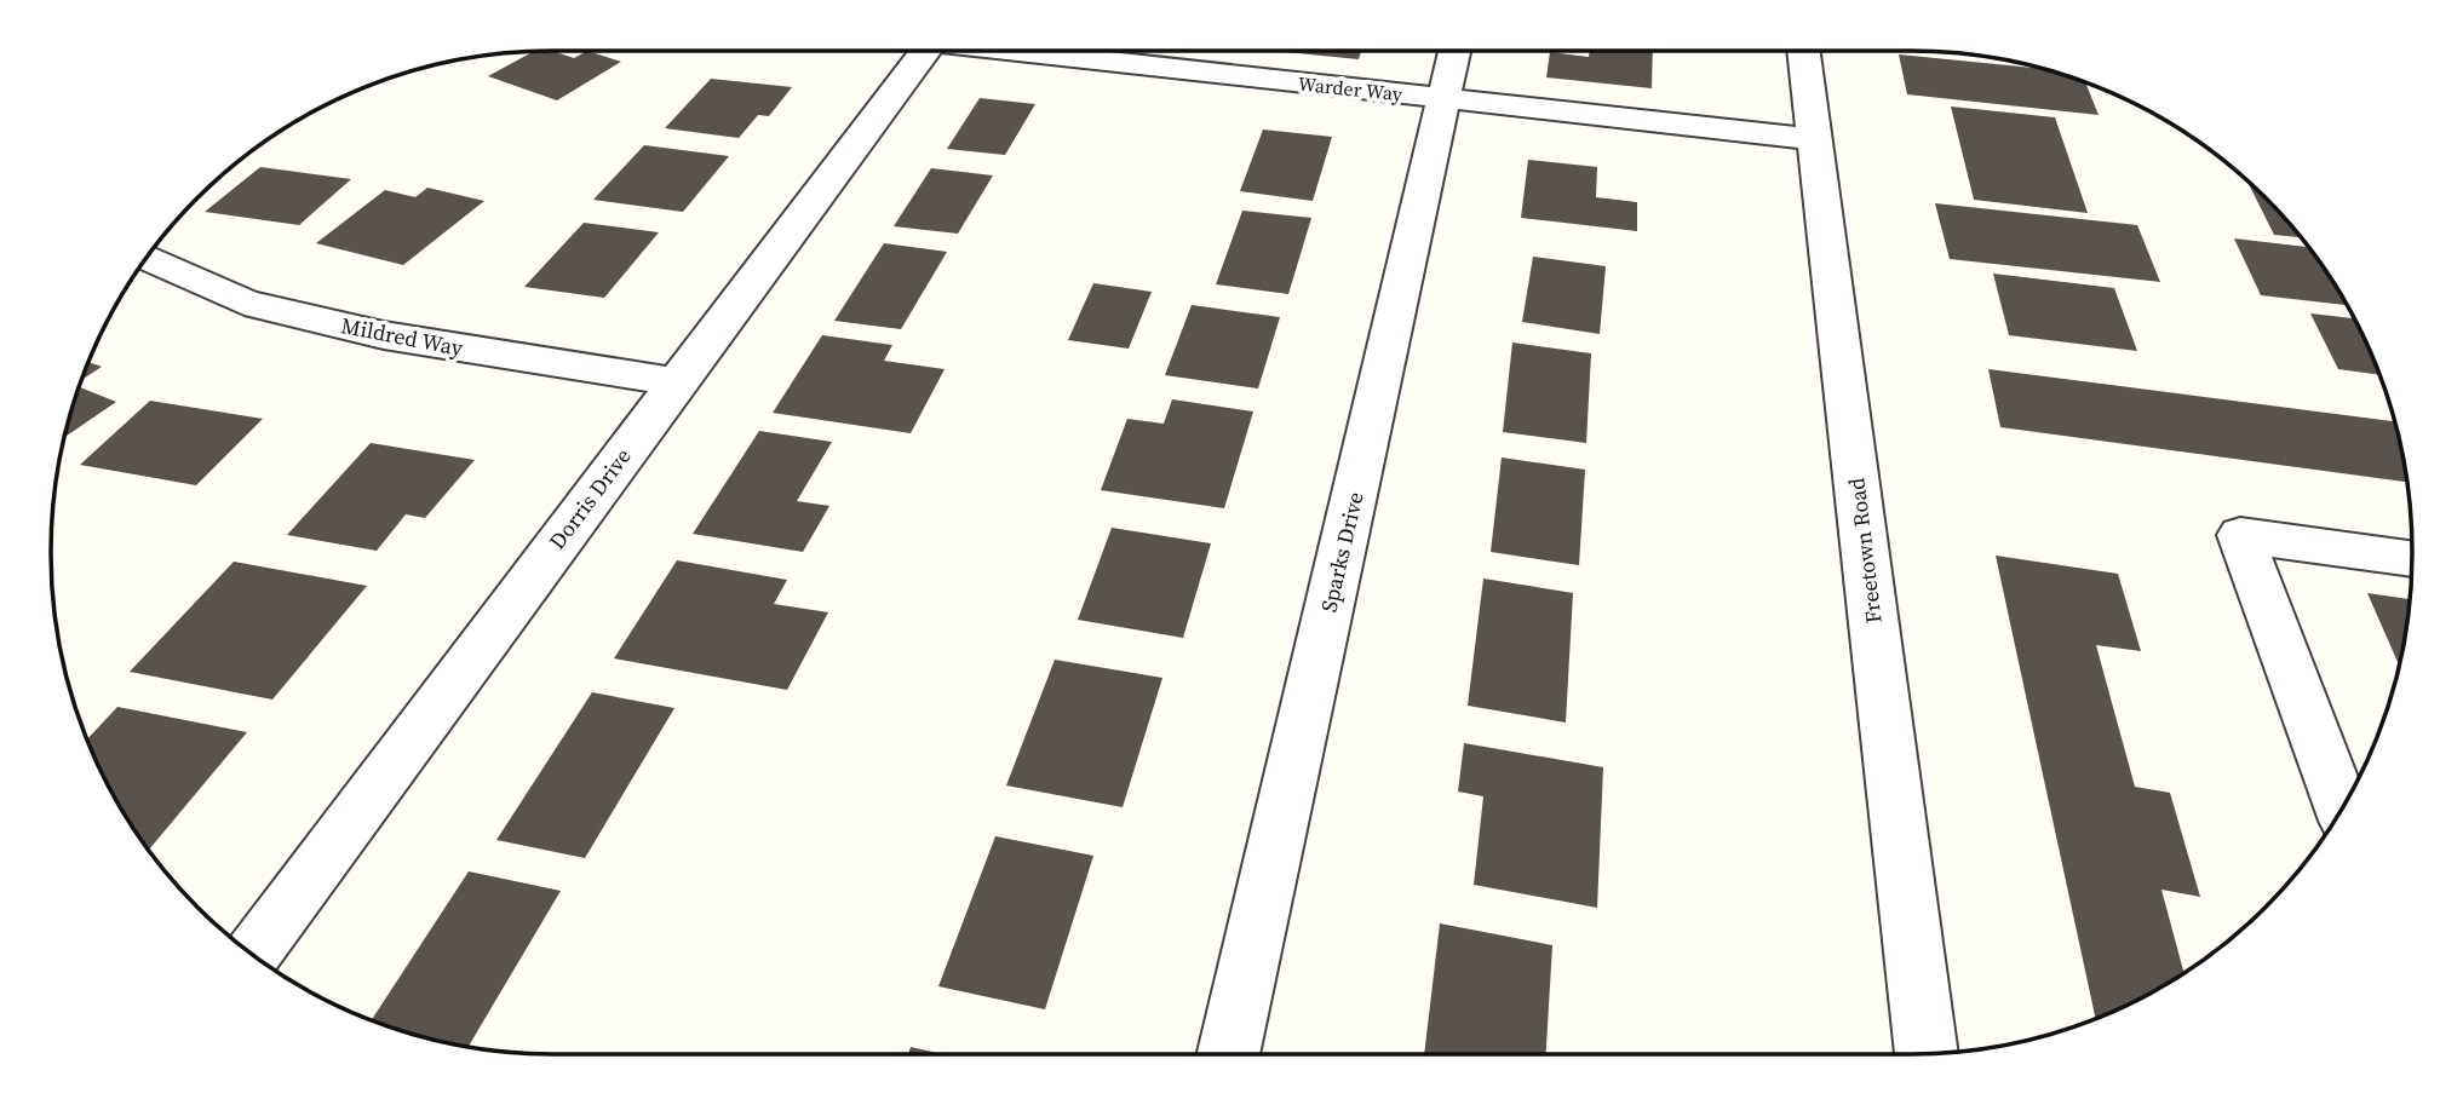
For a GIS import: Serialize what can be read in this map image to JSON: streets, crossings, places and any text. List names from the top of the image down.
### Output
{
  "streets": {
    "street": [
      "Warder Way",
      "Mildred Way",
      "Dorris Drive",
      "Freetown Road",
      "Sparks Drive"
    ]
  },
  "crossings": [
    ["Warder Way", "Freetown Road"],
    ["Warder Way", "Sparks Drive"],
    ["Mildred Way", "Dorris Drive"]
  ]
}
